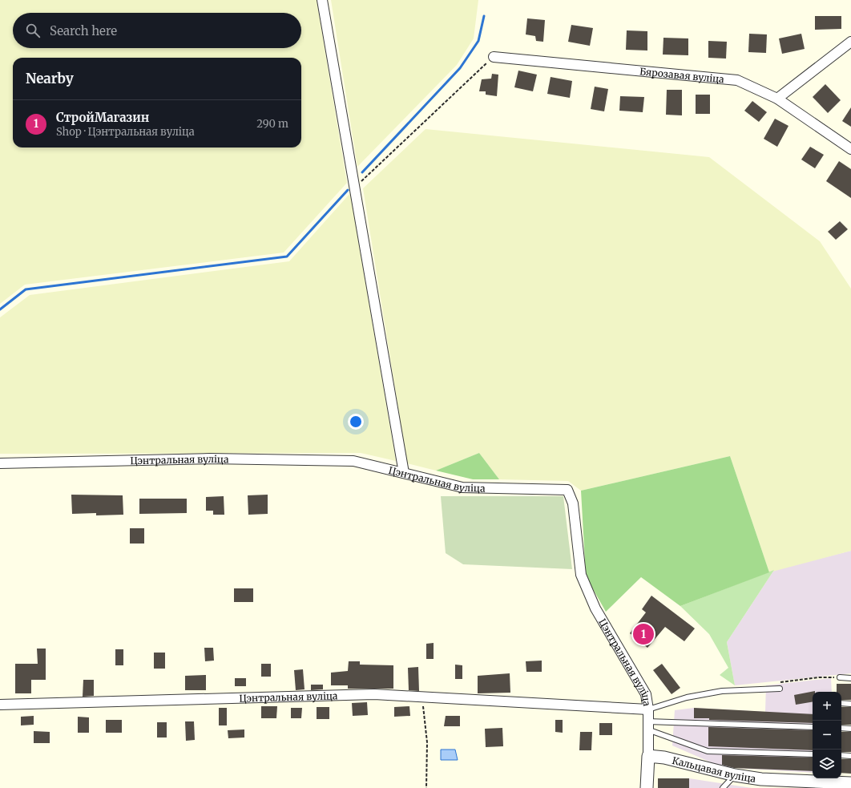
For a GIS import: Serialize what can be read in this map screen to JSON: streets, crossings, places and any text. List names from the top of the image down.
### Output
{
  "streets": {
    "street": ["Бярозавая вуліца", "Цэнтральная вуліца", "Кальцавая вуліца"]
  },
  "page": {
    "search": "Search here",
    "heading": "Nearby",
    "list": [
      {
        "mark": "1",
        "name": "СтройМагазин",
        "note": "Shop · Цэнтральная вуліца",
        "value": "290 m"
      }
    ],
    "pins": "1",
    "map_buttons": ["+", "−"]
  }
}
